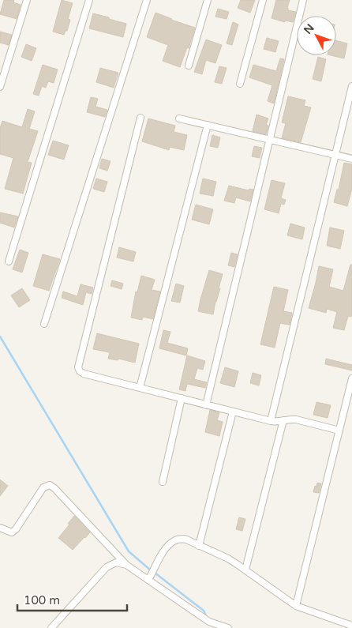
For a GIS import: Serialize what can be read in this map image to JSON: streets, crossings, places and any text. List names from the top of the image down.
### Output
{
  "scale_bar": "100 m",
  "north": "top left"
}
